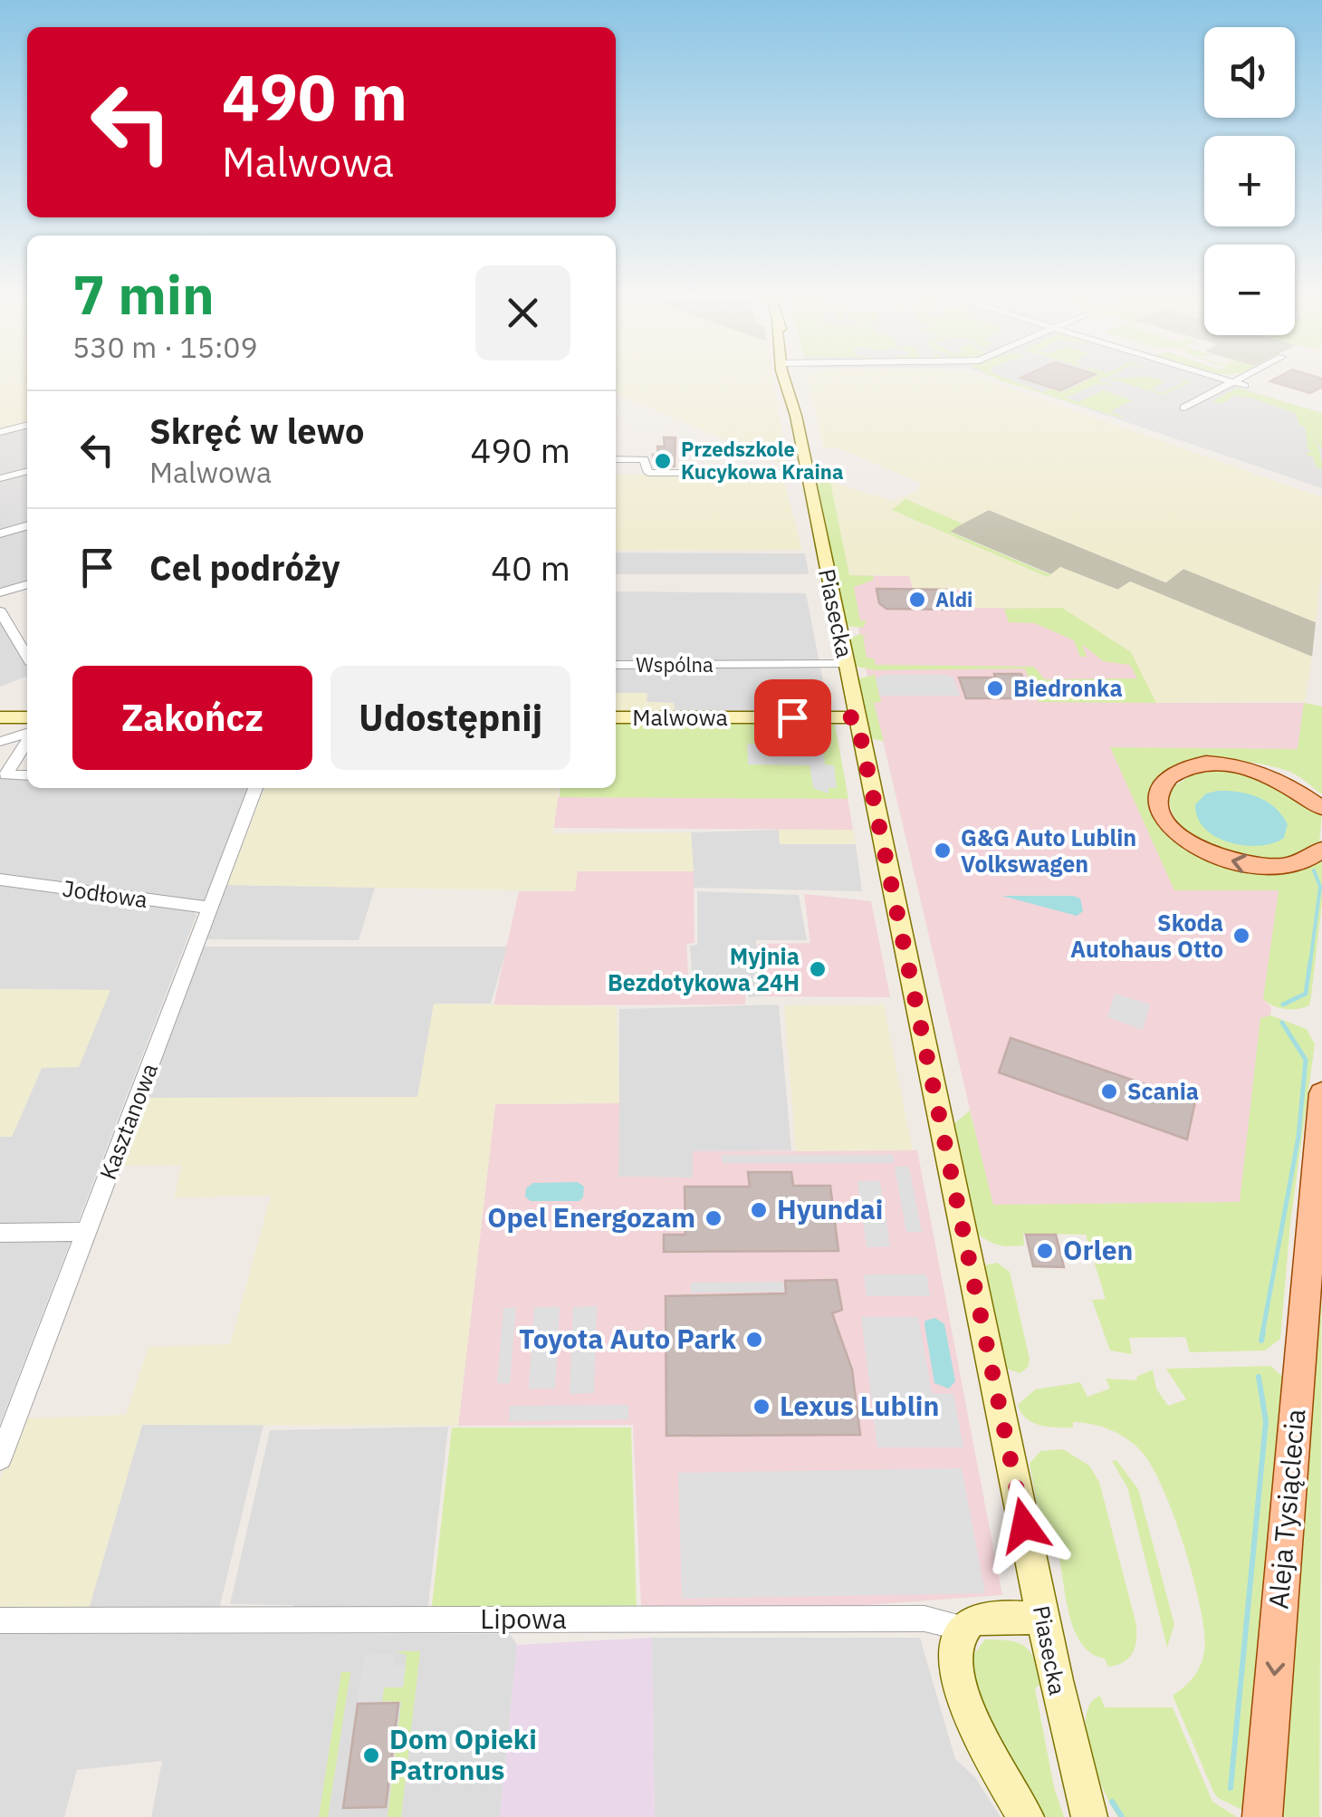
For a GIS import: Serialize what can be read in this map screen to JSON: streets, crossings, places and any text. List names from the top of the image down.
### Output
{
  "streets": {
    "main road": ["Aleja Tysiąclecia"],
    "street": [
      "Piasecka",
      "Wspólna",
      "Malwowa",
      "Jodłowa",
      "Kasztanowa",
      "Lipowa"
    ]
  },
  "crossings": [
    ["Piasecka", "Wspólna"],
    ["Piasecka", "Malwowa"],
    ["Piasecka", "Lipowa"],
    ["Jodłowa", "Kasztanowa"]
  ],
  "one_way": ["Aleja Tysiąclecia"],
  "places": [
    "Przedszkole Kucykowa Kraina",
    "Aldi",
    "Biedronka",
    "G&G Auto Lublin Volkswagen",
    "Skoda Autohaus Otto",
    "Myjnia Bezdotykowa 24H",
    "Scania",
    "Hyundai",
    "Opel Energozam",
    "Orlen",
    "Toyota Auto Park",
    "Lexus Lublin",
    "Dom Opieki Patronus"
  ],
  "page": {
    "map_buttons": ["+", "−"],
    "turn": ["490 m", "Malwowa"],
    "heading": ["7 min", "530 m · 15:09"],
    "list": [
      {
        "name": "Skręć w lewo",
        "note": "Malwowa",
        "value": "490 m"
      },
      {
        "name": "Cel podróży",
        "value": "40 m"
      }
    ],
    "buttons": ["Zakończ", "Udostępnij"]
  }
}
